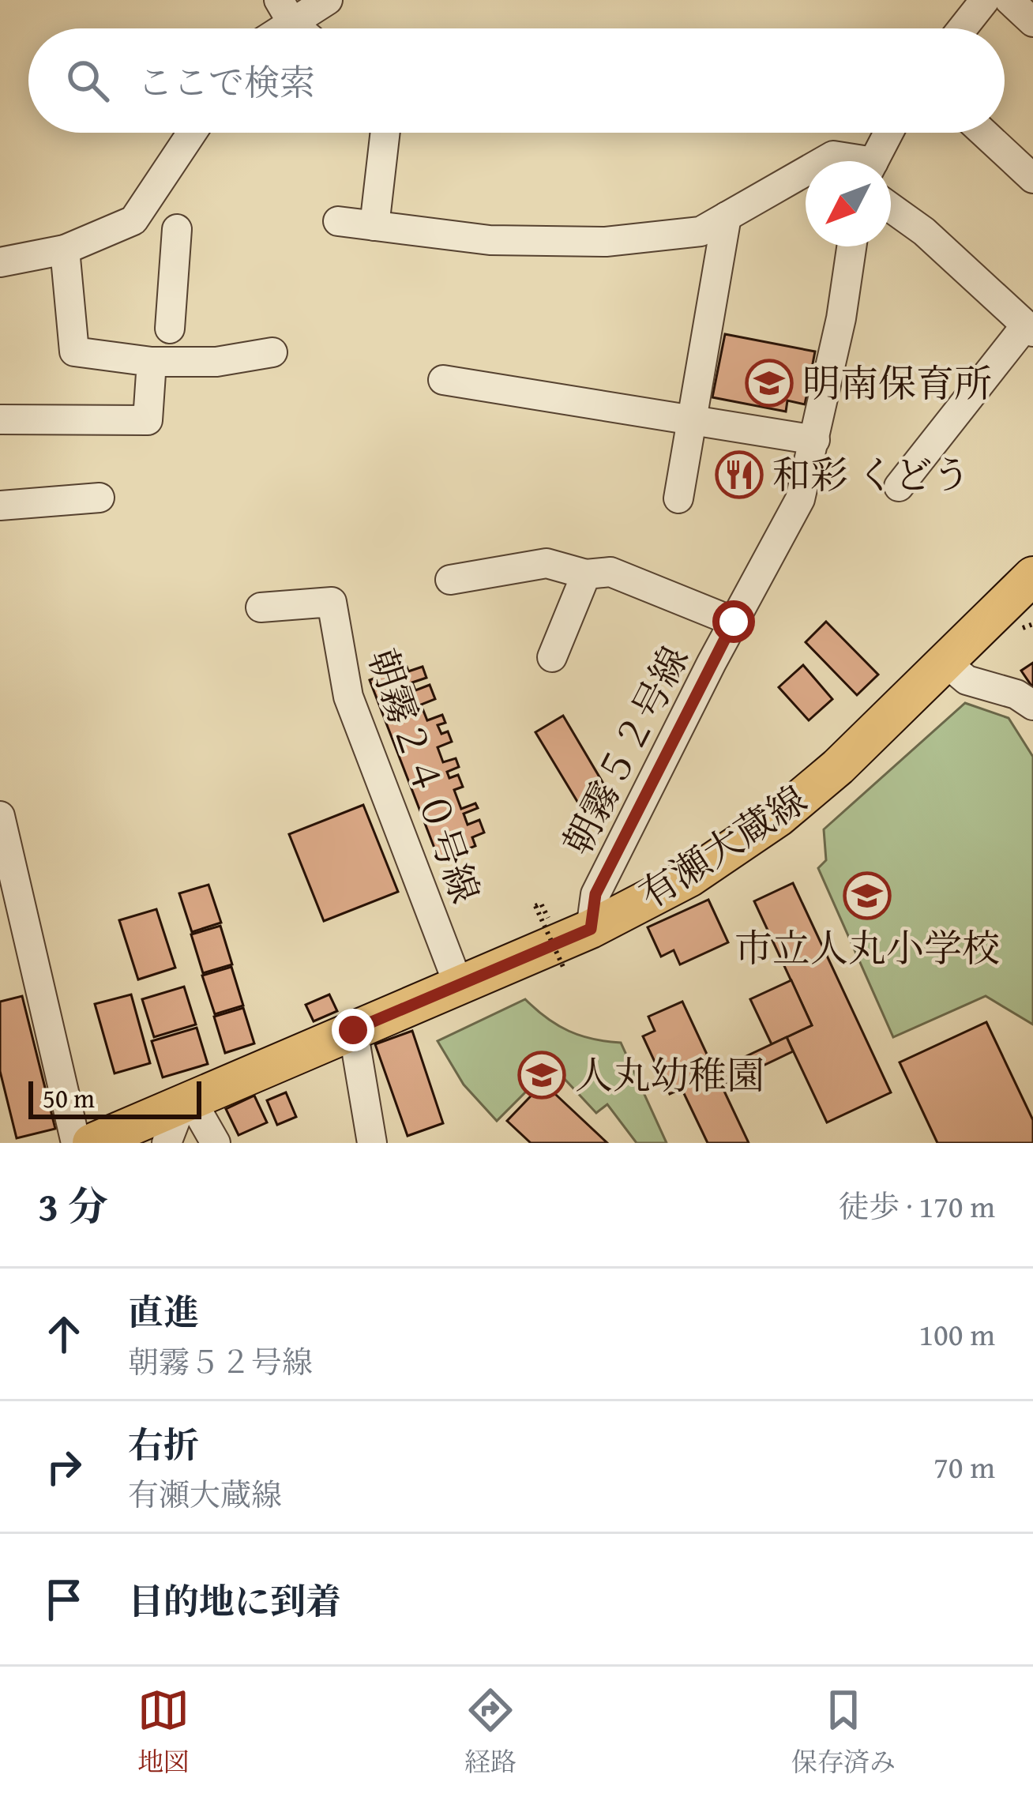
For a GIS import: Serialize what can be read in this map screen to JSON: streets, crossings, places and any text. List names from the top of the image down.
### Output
{
  "streets": {
    "main road": ["有瀬大蔵線"],
    "street": ["朝霧５２号線", "朝霧２４０号線"]
  },
  "crossings": [
    ["朝霧５２号線", "有瀬大蔵線"],
    ["朝霧２４０号線", "有瀬大蔵線"]
  ],
  "places": {
    "school or university": ["明南保育所", "市立人丸小学校", "人丸幼稚園"],
    "restaurant": ["和彩 くどう"]
  },
  "scale_bar": "50 m",
  "north": "bottom left",
  "page": {
    "search": "ここで検索",
    "scale": "50 m",
    "heading": ["3 分", "徒歩 · 170 m"],
    "list": [
      ["直進", "朝霧５２号線", "100 m"],
      ["右折", "有瀬大蔵線", "70 m"],
      "目的地に到着"
    ],
    "nav": ["地図", "経路", "保存済み"]
  }
}
